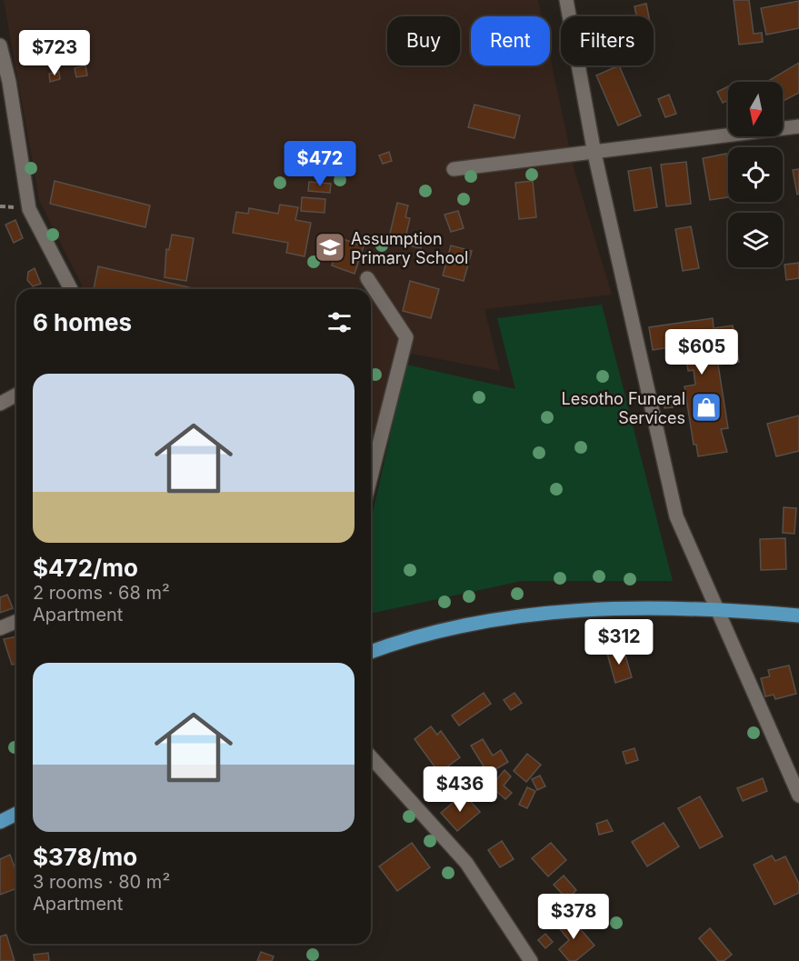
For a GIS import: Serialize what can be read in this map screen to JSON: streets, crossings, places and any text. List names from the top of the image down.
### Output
{
  "places": {
    "school or university": ["Assumption Primary School"],
    "shop": ["Lesotho Funeral Services"]
  },
  "north": "bottom",
  "page": {
    "chip": ["Buy", "Rent", "Filters"],
    "price": [
      "$723",
      "$472",
      "$605",
      "$312",
      "$436",
      "$378"
    ],
    "heading": "6 homes",
    "list": [
      {
        "name": "$472/mo",
        "note": "2 rooms · 68 m² · Apartment"
      },
      {
        "name": "$378/mo",
        "note": "3 rooms · 80 m² · Apartment"
      }
    ]
  }
}
